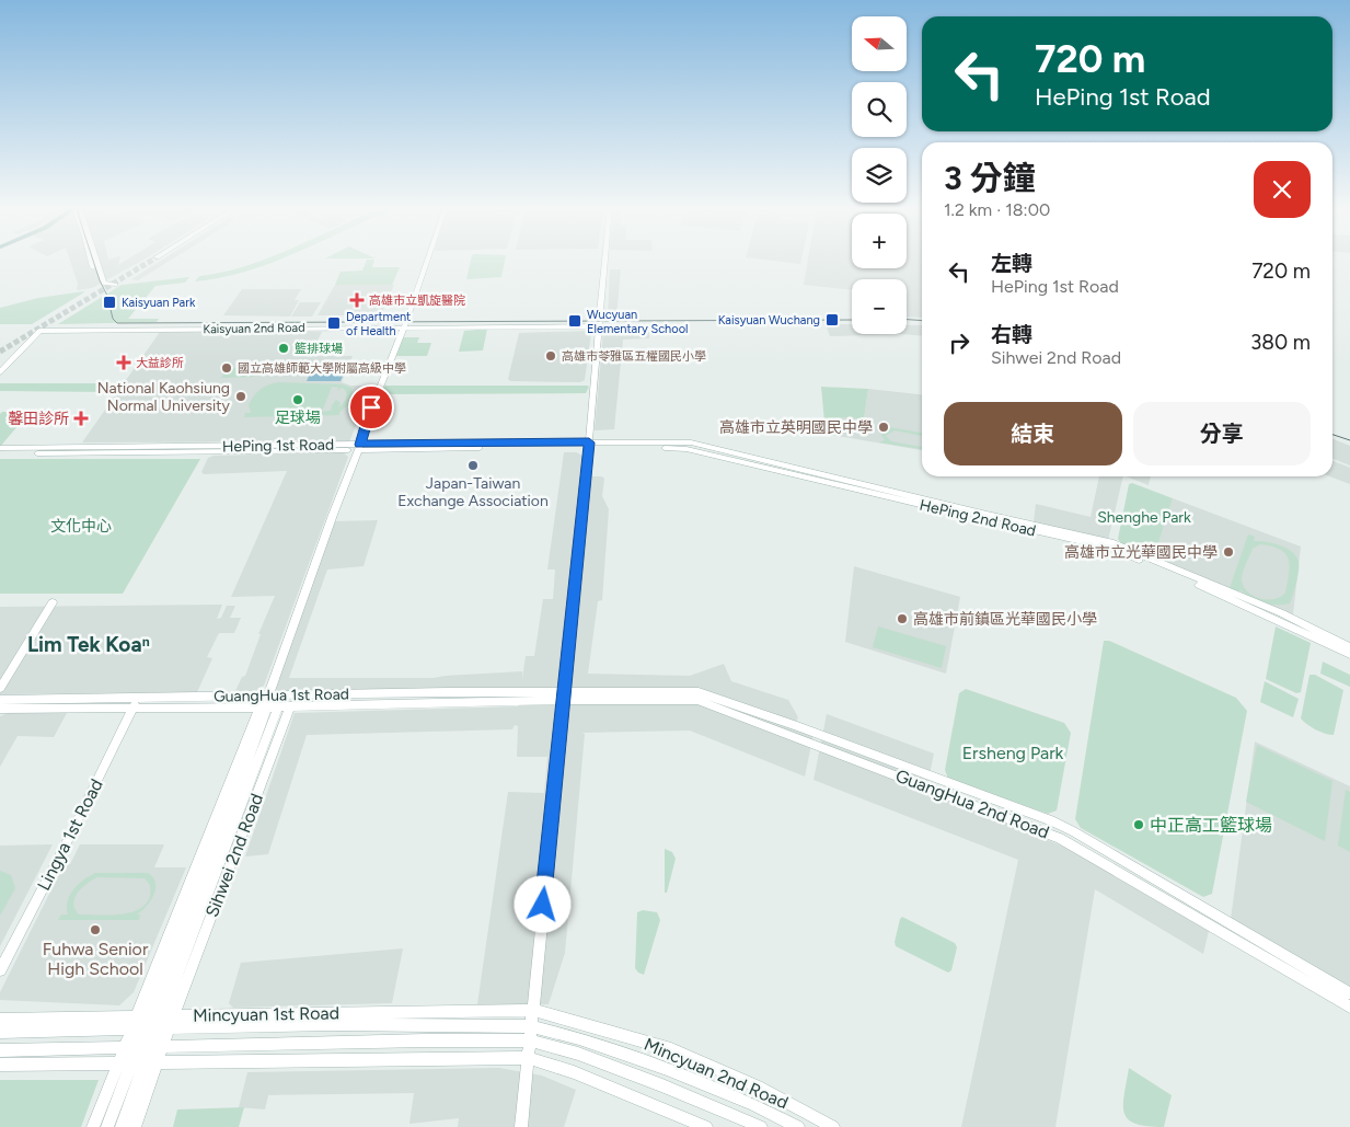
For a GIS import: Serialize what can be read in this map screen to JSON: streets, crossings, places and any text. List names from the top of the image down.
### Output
{
  "streets": {
    "street": [
      "Kaisyuan 2nd Road",
      "HePing 1st Road",
      "HePing 2nd Road",
      "GuangHua 1st Road",
      "GuangHua 2nd Road",
      "Lingya 1st Road",
      "Sihwei 2nd Road",
      "Mincyuan 1st Road",
      "Mincyuan 2nd Road"
    ]
  },
  "crossings": [
    ["Kaisyuan 2nd Road", "Sihwei 2nd Road"],
    ["HePing 1st Road", "HePing 2nd Road"],
    ["HePing 1st Road", "Sihwei 2nd Road"],
    ["GuangHua 1st Road", "GuangHua 2nd Road"],
    ["GuangHua 1st Road", "Lingya 1st Road"],
    ["GuangHua 1st Road", "Sihwei 2nd Road"],
    ["Sihwei 2nd Road", "Mincyuan 1st Road"],
    ["Mincyuan 1st Road", "Mincyuan 2nd Road"]
  ],
  "districts": ["Lim Tek Koaⁿ"],
  "parks": ["Shenghe Park", "文化中心", "Ersheng Park"],
  "places": {
    "health": ["高雄市立凱旋醫院", "大益診所", "馨田診所"],
    "transit": [
      "Kaisyuan Park",
      "Kaisyuan Wuchang",
      "Wucyuan Elementary School",
      "Department of Health"
    ],
    "other": [
      "籃排球場",
      "高雄市苓雅區五權國民小學",
      "國立高雄師範大學附屬高級中學",
      "National Kaohsiung Normal University",
      "足球場",
      "高雄市立英明國民中學",
      "Japan-Taiwan Exchange Association",
      "高雄市立光華國民中學",
      "高雄市前鎮區光華國民小學",
      "中正高工籃球場",
      "Fuhwa Senior High School"
    ]
  },
  "north": "left",
  "page": {
    "map_buttons": ["+", "−"],
    "turn": ["720 m", "HePing 1st Road"],
    "heading": ["3 分鐘", "1.2 km · 18:00"],
    "list": [
      {
        "name": "左轉",
        "note": "HePing 1st Road",
        "value": "720 m"
      },
      {
        "name": "右轉",
        "note": "Sihwei 2nd Road",
        "value": "380 m"
      }
    ],
    "buttons": ["結束", "分享"]
  }
}
